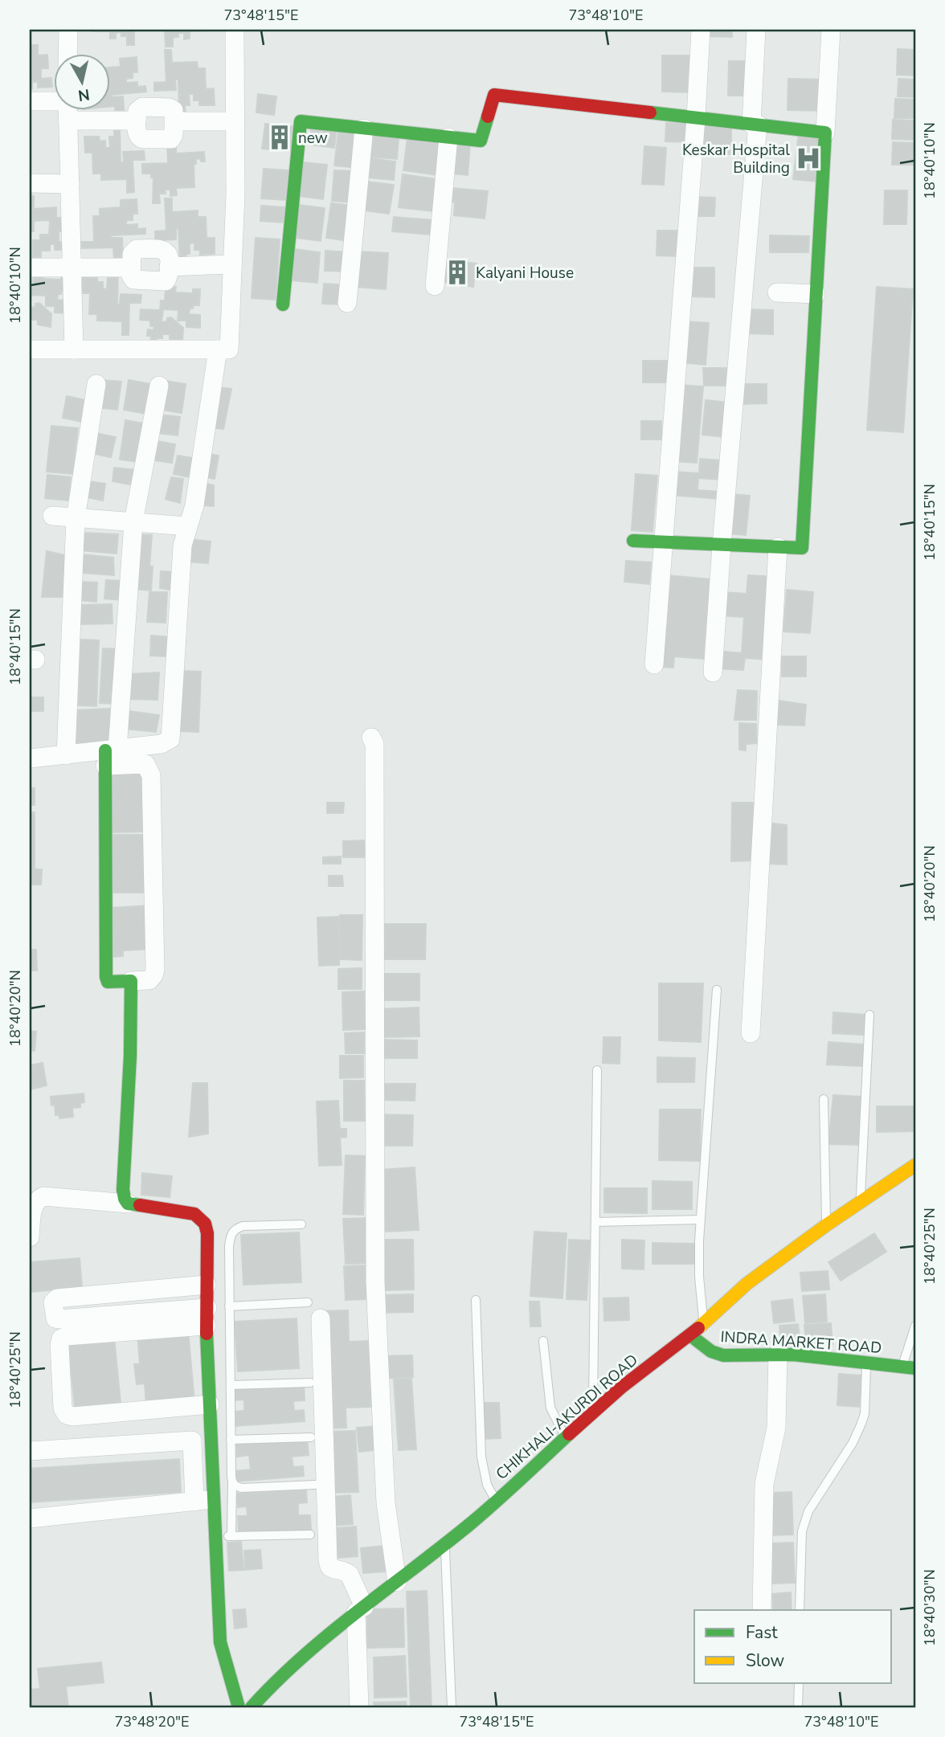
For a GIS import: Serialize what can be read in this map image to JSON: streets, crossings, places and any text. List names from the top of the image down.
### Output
{
  "streets": {
    "street": ["INDRA MARKET ROAD", "CHIKHALI-AKURDI ROAD"]
  },
  "crossings": [
    ["INDRA MARKET ROAD", "CHIKHALI-AKURDI ROAD"]
  ],
  "places": {
    "building": ["new", "Kalyani House"],
    "hospital": ["Keskar Hospital Building"]
  },
  "legend": ["Fast", "Slow"],
  "north": "bottom",
  "coordinates": [
    "73°48'15\"E",
    "73°48'10\"E",
    "18°40'10\"N",
    "18°40'15\"N",
    "18°40'20\"N",
    "18°40'25\"N",
    "18°40'30\"N",
    "73°48'20\"E"
  ]
}
